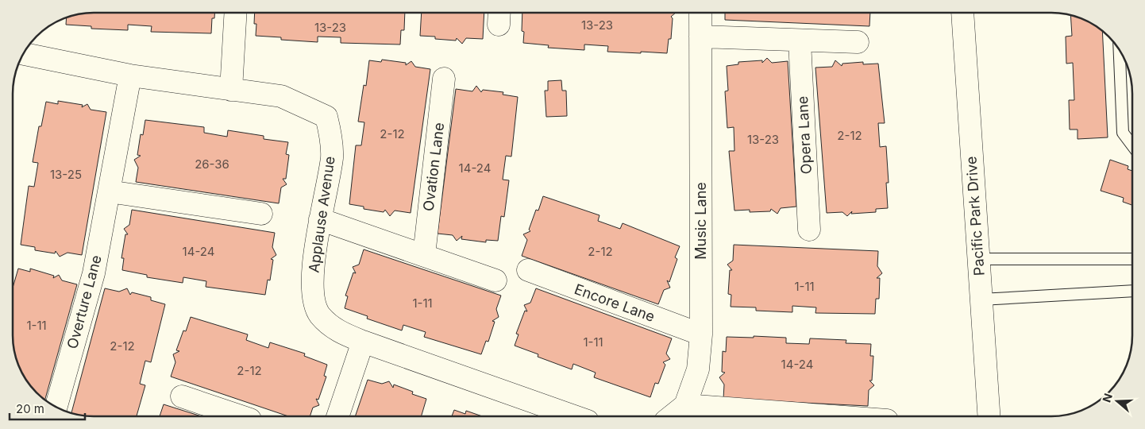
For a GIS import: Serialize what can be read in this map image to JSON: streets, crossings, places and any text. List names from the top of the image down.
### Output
{
  "streets": {
    "street": [
      "Opera Lane",
      "Ovation Lane",
      "Applause Avenue",
      "Pacific Park Drive",
      "Music Lane",
      "Overture Lane",
      "Encore Lane"
    ]
  },
  "crossings": [
    ["Applause Avenue", "Overture Lane"],
    ["Music Lane", "Encore Lane"]
  ],
  "house_numbers": [
    "13-23",
    "13-23",
    "2-12",
    "2-12",
    "13-23",
    "26-36",
    "14-24",
    "13-25",
    "14-24",
    "2-12",
    "1-11",
    "1-11",
    "1-11",
    "1-11",
    "2-12",
    "14-24",
    "2-12"
  ],
  "scale_bar": "20 m",
  "north": "left"
}
